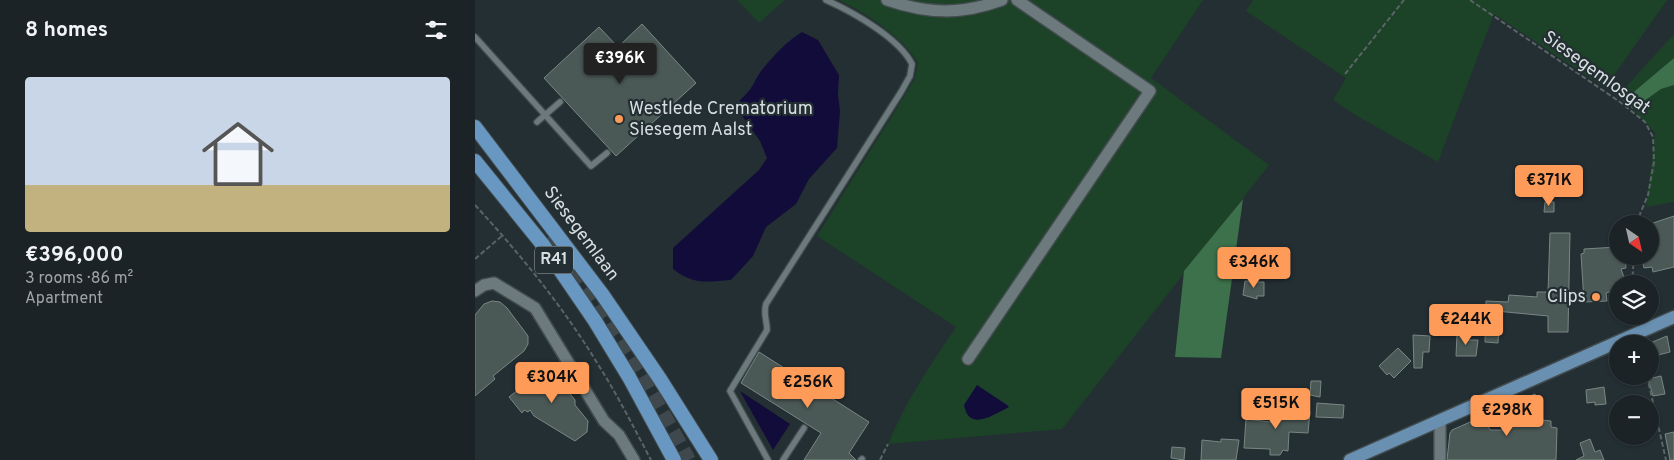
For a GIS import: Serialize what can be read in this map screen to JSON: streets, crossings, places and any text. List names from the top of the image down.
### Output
{
  "streets": {
    "highway": ["Siesegemlaan", "R41"],
    "path": ["Siesegemlosgat"]
  },
  "places": ["Westlede Crematorium Siesegem Aalst", "Clips"],
  "north": "bottom right",
  "page": {
    "heading": "8 homes",
    "price": [
      "€396K",
      "€371K",
      "€346K",
      "€244K",
      "€304K",
      "€256K",
      "€515K",
      "€298K"
    ],
    "list": [
      {
        "name": "€396,000",
        "note": "3 rooms · 86 m² · Apartment"
      }
    ],
    "map_buttons": ["+", "−"]
  }
}
